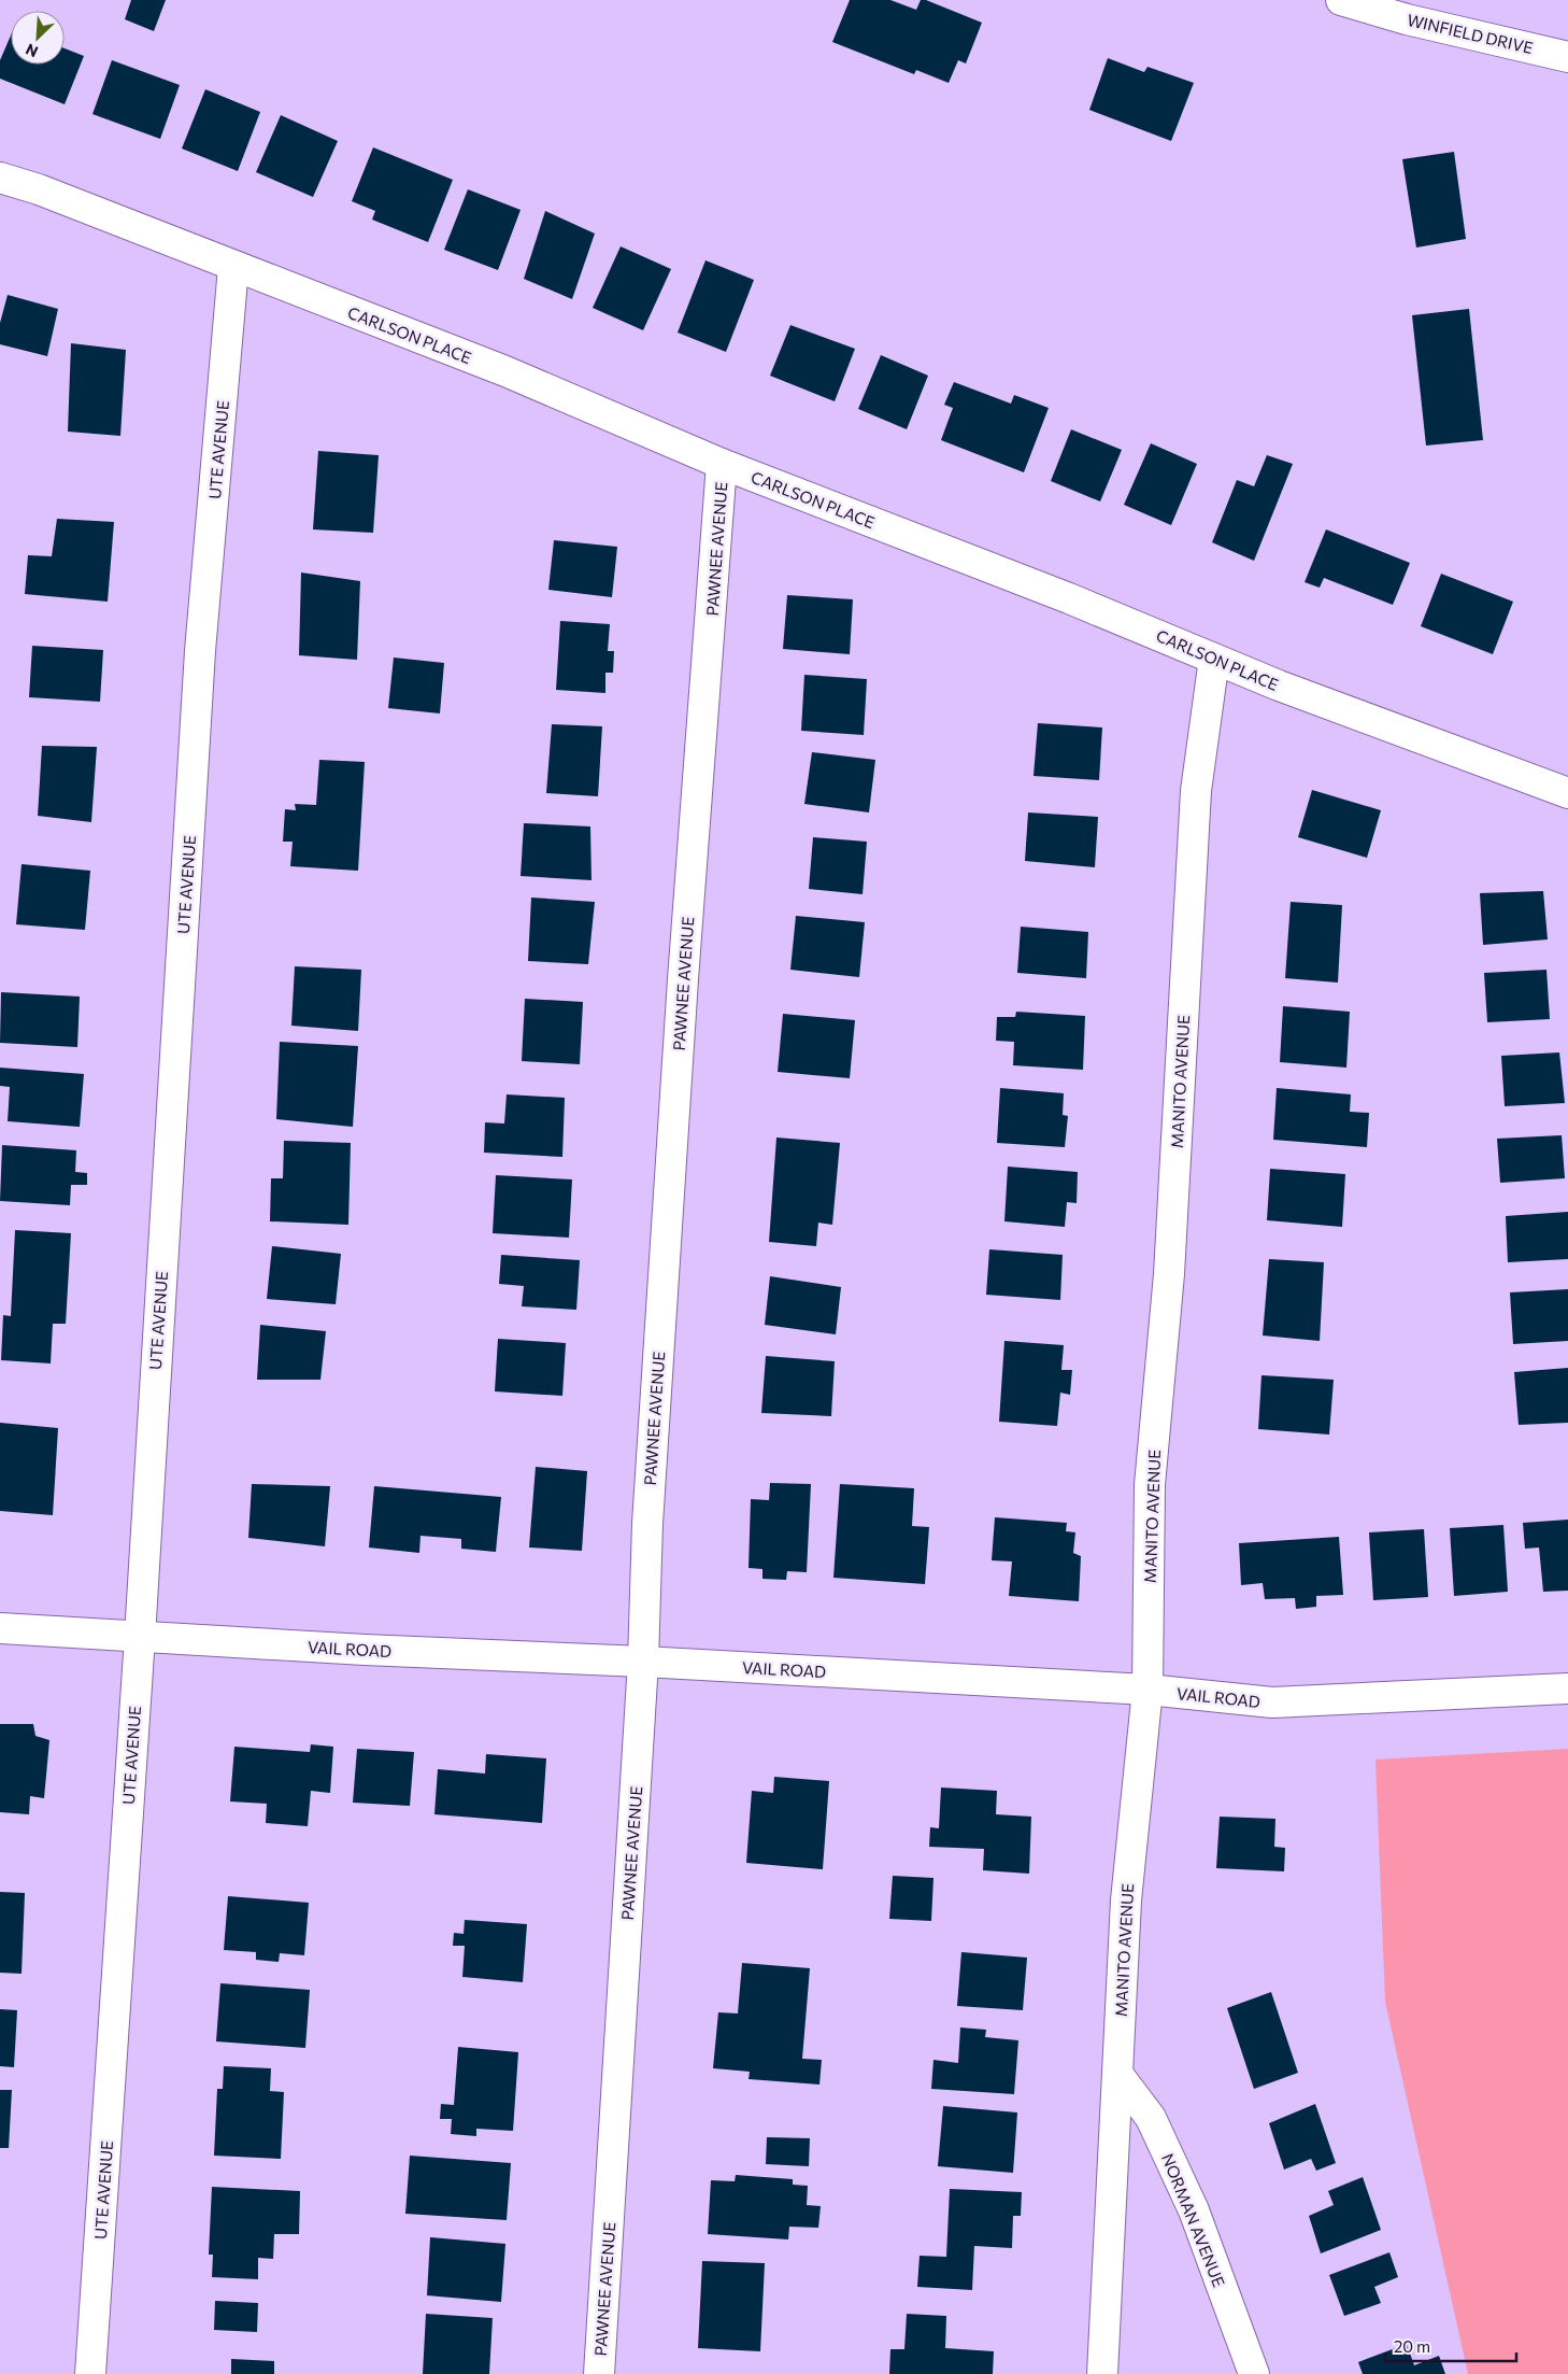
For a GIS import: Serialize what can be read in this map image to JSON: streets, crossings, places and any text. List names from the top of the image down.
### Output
{
  "streets": {
    "street": [
      "WINFIELD DRIVE",
      "CARLSON PLACE",
      "UTE AVENUE",
      "PAWNEE AVENUE",
      "MANITO AVENUE",
      "VAIL ROAD",
      "NORMAN AVENUE"
    ]
  },
  "crossings": [
    ["CARLSON PLACE", "UTE AVENUE"],
    ["CARLSON PLACE", "PAWNEE AVENUE"],
    ["CARLSON PLACE", "MANITO AVENUE"],
    ["UTE AVENUE", "VAIL ROAD"],
    ["PAWNEE AVENUE", "VAIL ROAD"],
    ["MANITO AVENUE", "VAIL ROAD"],
    ["MANITO AVENUE", "NORMAN AVENUE"]
  ],
  "scale_bar": "20 m",
  "north": "bottom left"
}
